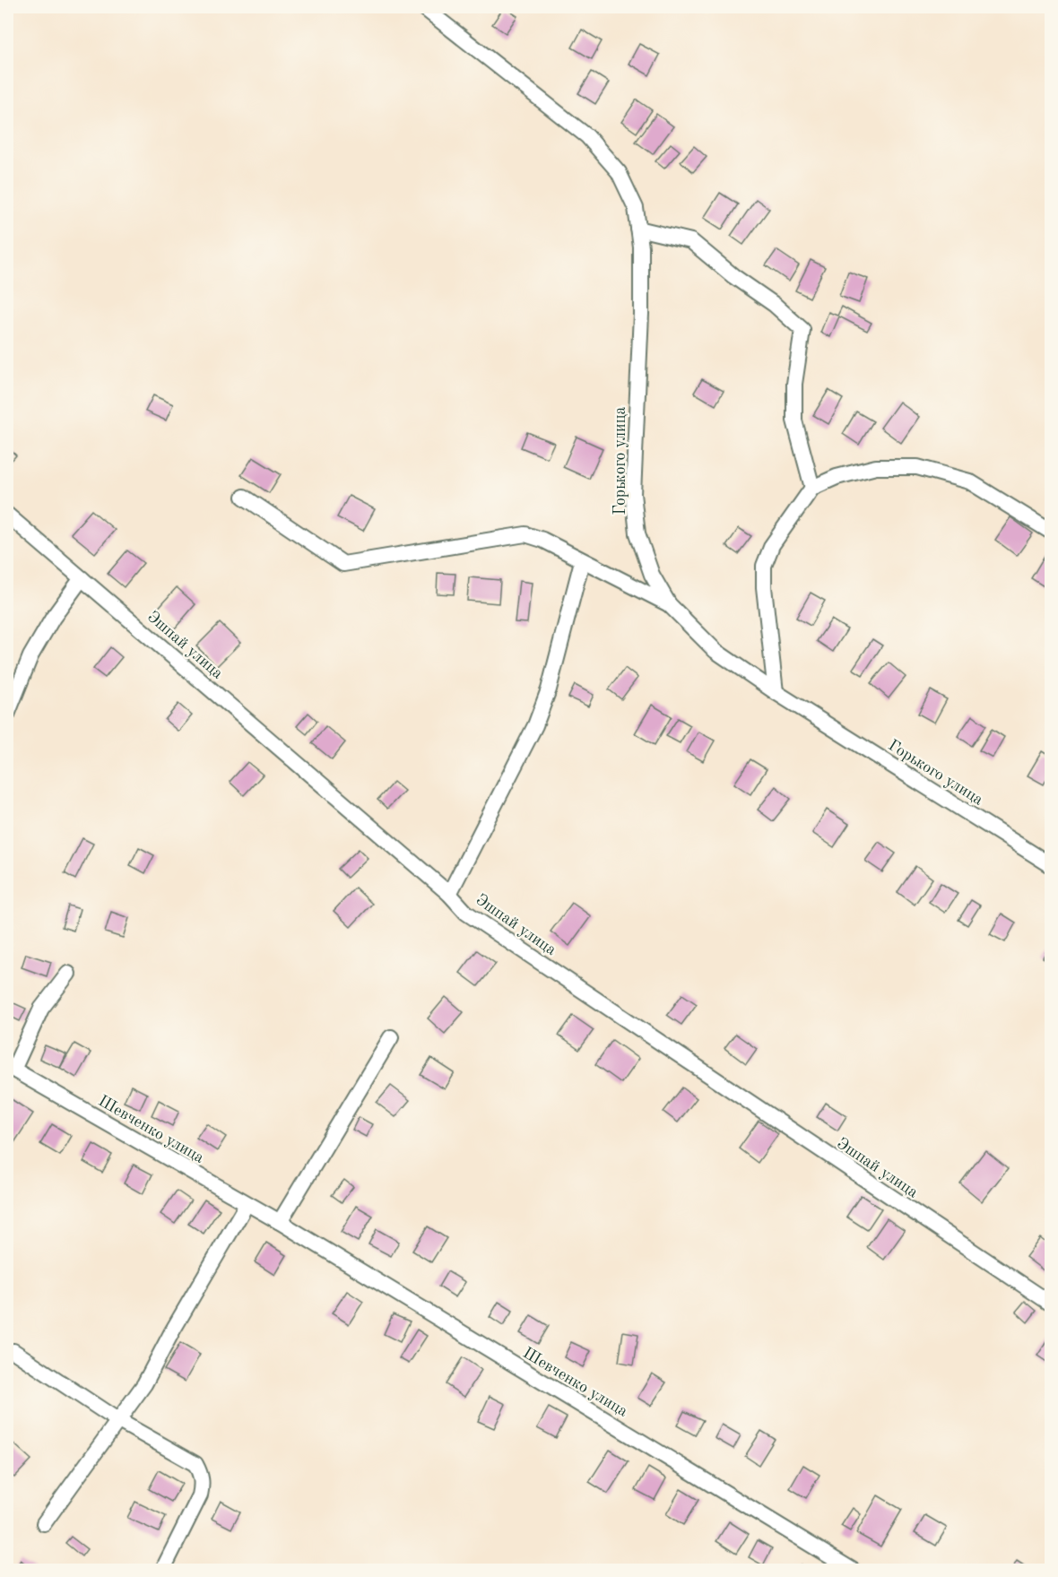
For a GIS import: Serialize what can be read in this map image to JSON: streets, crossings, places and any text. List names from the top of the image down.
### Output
{
  "streets": {
    "street": ["Горького улица", "Эшпай улица", "Шевченко улица"]
  }
}
